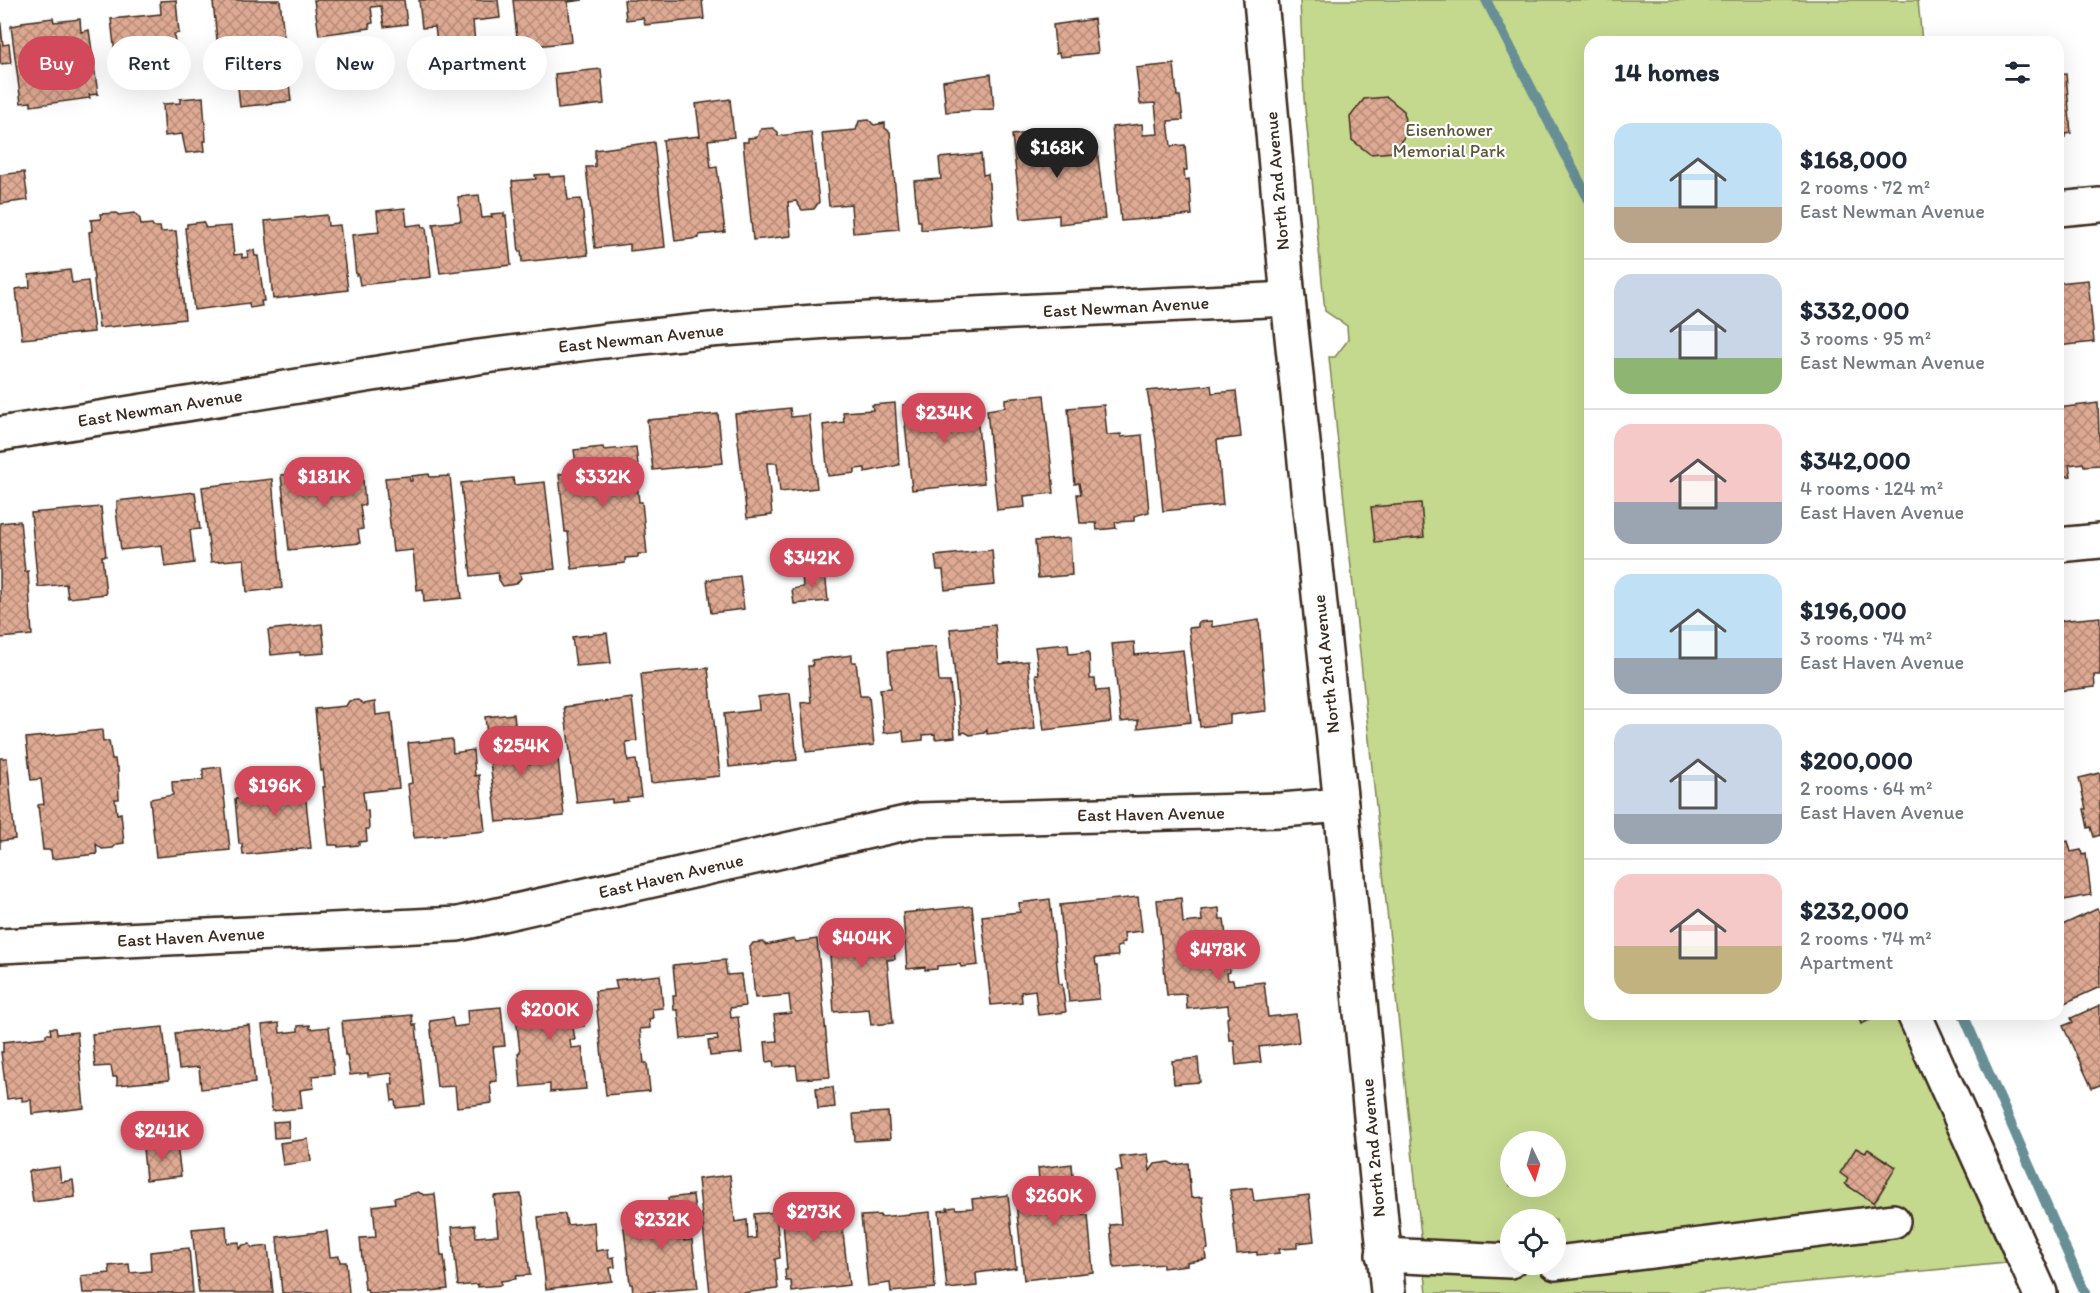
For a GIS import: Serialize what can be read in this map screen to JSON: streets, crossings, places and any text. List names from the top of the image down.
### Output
{
  "streets": {
    "street": ["North 2nd Avenue", "East Newman Avenue", "East Haven Avenue"]
  },
  "crossings": [
    ["North 2nd Avenue", "East Newman Avenue"],
    ["North 2nd Avenue", "East Haven Avenue"]
  ],
  "parks": ["Eisenhower Memorial Park"],
  "north": "bottom",
  "page": {
    "chip": [
      "Buy",
      "Rent",
      "Filters",
      "New",
      "Apartment"
    ],
    "heading": "14 homes",
    "list": [
      {
        "name": "$168,000",
        "note": "2 rooms · 72 m² · East Newman Avenue"
      },
      {
        "name": "$332,000",
        "note": "3 rooms · 95 m² · East Newman Avenue"
      },
      {
        "name": "$342,000",
        "note": "4 rooms · 124 m² · East Haven Avenue"
      },
      {
        "name": "$196,000",
        "note": "3 rooms · 74 m² · East Haven Avenue"
      },
      {
        "name": "$200,000",
        "note": "2 rooms · 64 m² · East Haven Avenue"
      },
      {
        "name": "$232,000",
        "note": "2 rooms · 74 m² · Apartment"
      }
    ],
    "price": [
      "$168K",
      "$234K",
      "$181K",
      "$332K",
      "$342K",
      "$254K",
      "$196K",
      "$404K",
      "$478K",
      "$200K",
      "$241K",
      "$260K",
      "$273K",
      "$232K"
    ]
  }
}
